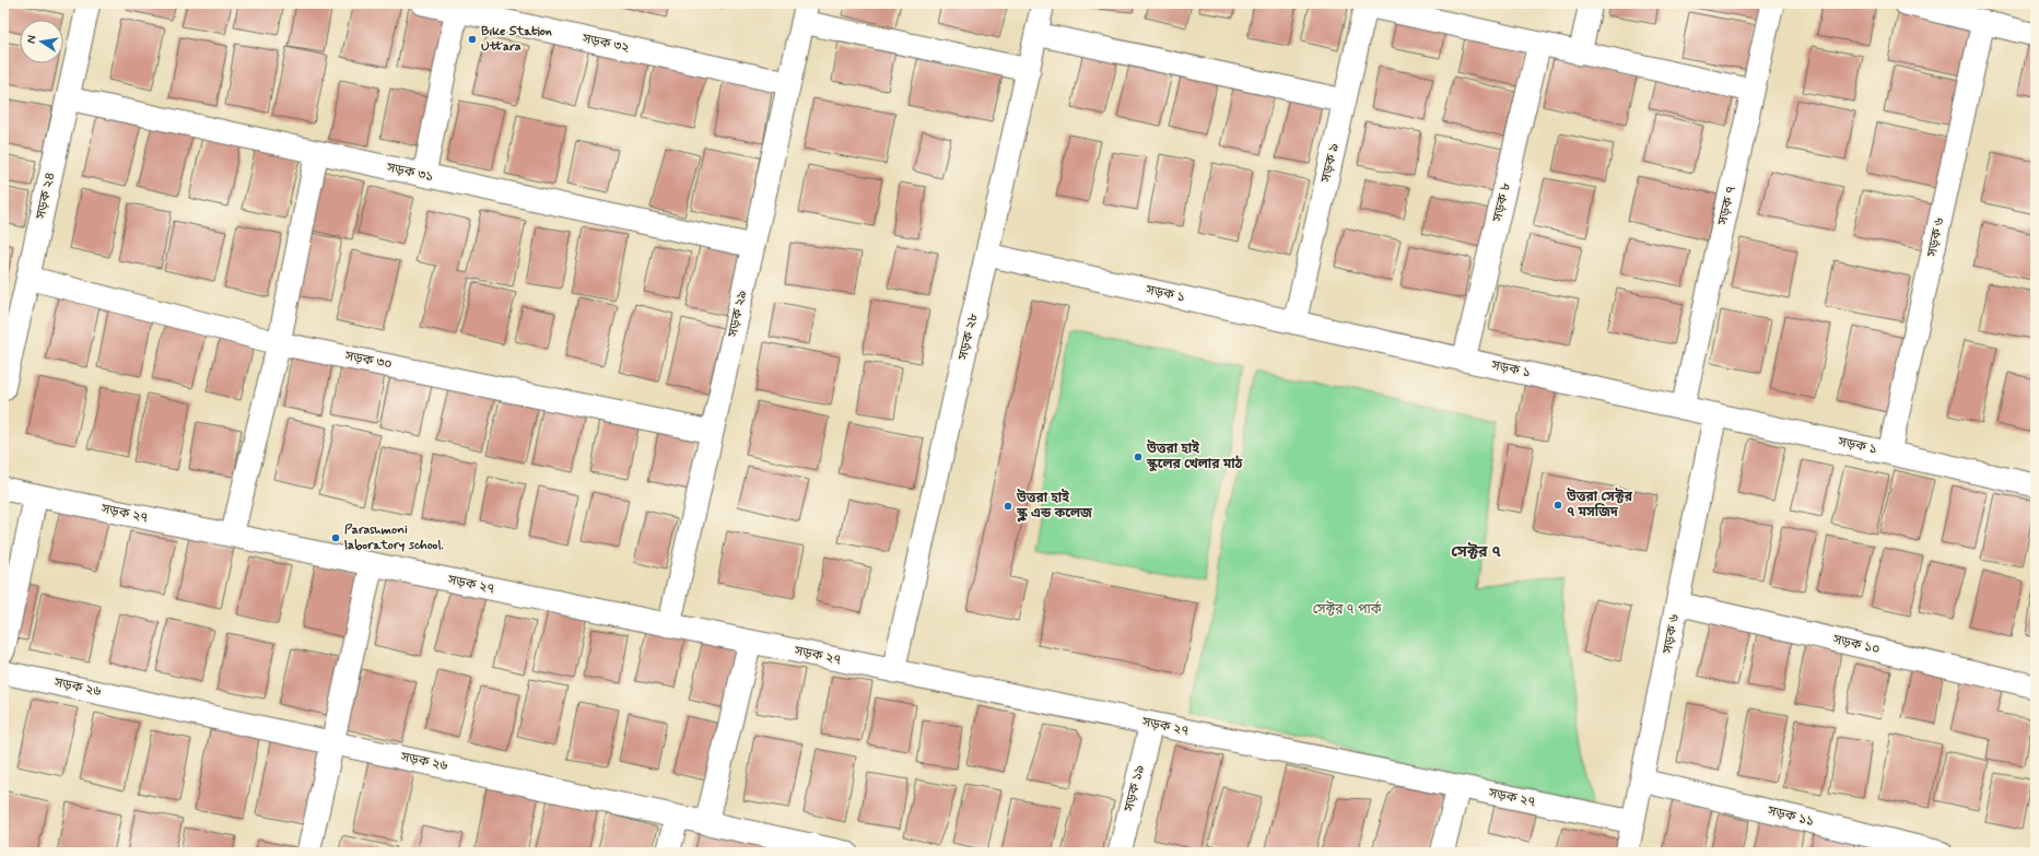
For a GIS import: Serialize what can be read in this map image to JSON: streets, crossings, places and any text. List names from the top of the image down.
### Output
{
  "streets": {
    "street": [
      "সড়ক ৩২",
      "সড়ক ৯",
      "সড়ক ৩১",
      "সড়ক ২৪",
      "সড়ক ৮",
      "সড়ক ৭",
      "সড়ক ৬",
      "সড়ক ১",
      "সড়ক ২৯",
      "সড়ক ২৮",
      "সড়ক ৩০",
      "সড়ক ২৭",
      "সড়ক ১০",
      "সড়ক ২৬",
      "সড়ক ১৯",
      "সড়ক ১১"
    ]
  },
  "crossings": [
    ["সড়ক ৩২", "সড়ক ২৯"],
    ["সড়ক ৯", "সড়ক ১"],
    ["সড়ক ৩১", "সড়ক ২৪"],
    ["সড়ক ৩১", "সড়ক ২৯"],
    ["সড়ক ২৪", "সড়ক ৩০"],
    ["সড়ক ৮", "সড়ক ১"],
    ["সড়ক ৭", "সড়ক ১"],
    ["সড়ক ৬", "সড়ক ১"],
    ["সড়ক ৬", "সড়ক ২৭"],
    ["সড়ক ৬", "সড়ক ১০"],
    ["সড়ক ৬", "সড়ক ১১"],
    ["সড়ক ১", "সড়ক ২৮"],
    ["সড়ক ২৯", "সড়ক ৩০"],
    ["সড়ক ২৯", "সড়ক ২৭"],
    ["সড়ক ২৮", "সড়ক ২৭"],
    ["সড়ক ২৭", "সড়ক ১৯"]
  ],
  "districts": ["সেক্টর ৭"],
  "parks": ["সেক্টর ৭ পার্ক"],
  "places": [
    "Bike Station Uttara",
    "উত্তরা হাই স্কুলের খেলার মাঠ",
    "উত্তরা সেক্টর ৭ মসজিদ",
    "উত্তরা হাই স্কুল এন্ড কলেজ",
    "Parashmoni laboratory school."
  ],
  "north": "left"
}
